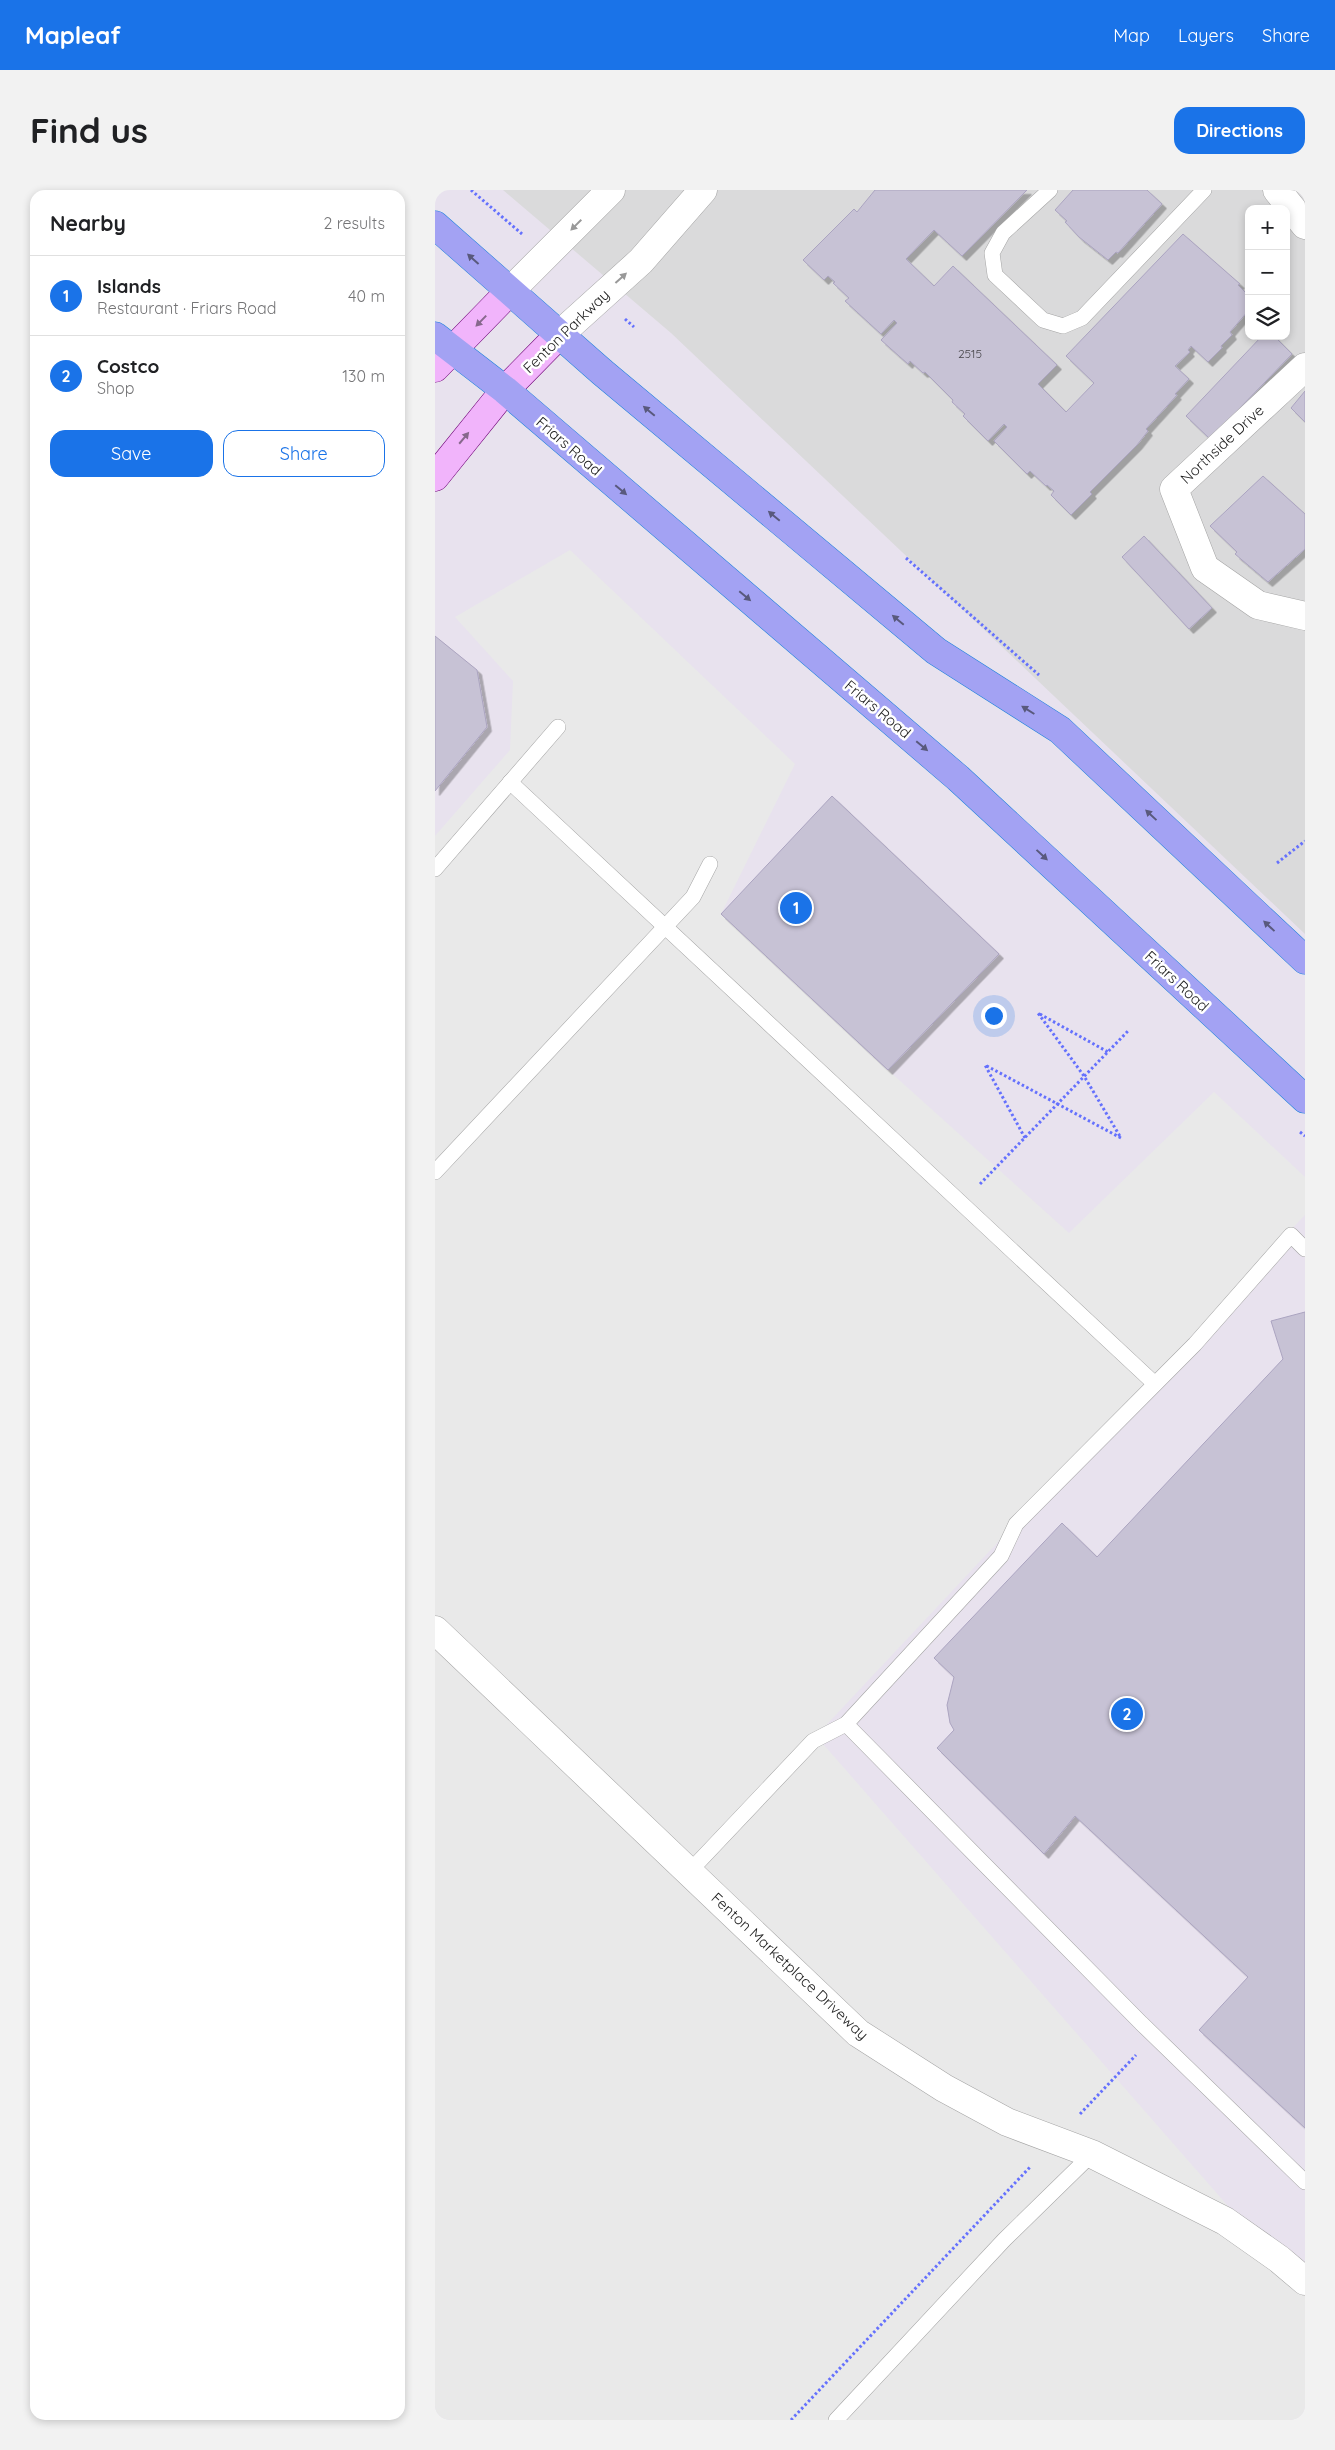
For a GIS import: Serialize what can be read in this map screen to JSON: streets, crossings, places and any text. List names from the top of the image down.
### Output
{
  "streets": {
    "highway": ["Friars Road"],
    "main road": ["Fenton Parkway"],
    "street": ["Northside Drive", "Fenton Marketplace Driveway"]
  },
  "crossings": [
    ["Fenton Parkway", "Friars Road"]
  ],
  "house_numbers": ["2515"],
  "page": {
    "header": "Mapleaf",
    "nav": ["Map", "Layers", "Share"],
    "buttons": [
      "Directions",
      ["Save", "Share"]
    ],
    "title": "Find us",
    "heading": ["Nearby", "2 results"],
    "map_buttons": ["+", "−"],
    "list": [
      {
        "mark": "1",
        "name": "Islands",
        "note": "Restaurant · Friars Road",
        "value": "40 m"
      },
      {
        "mark": "2",
        "name": "Costco",
        "note": "Shop",
        "value": "130 m"
      }
    ],
    "pins": ["1", "2"]
  }
}
